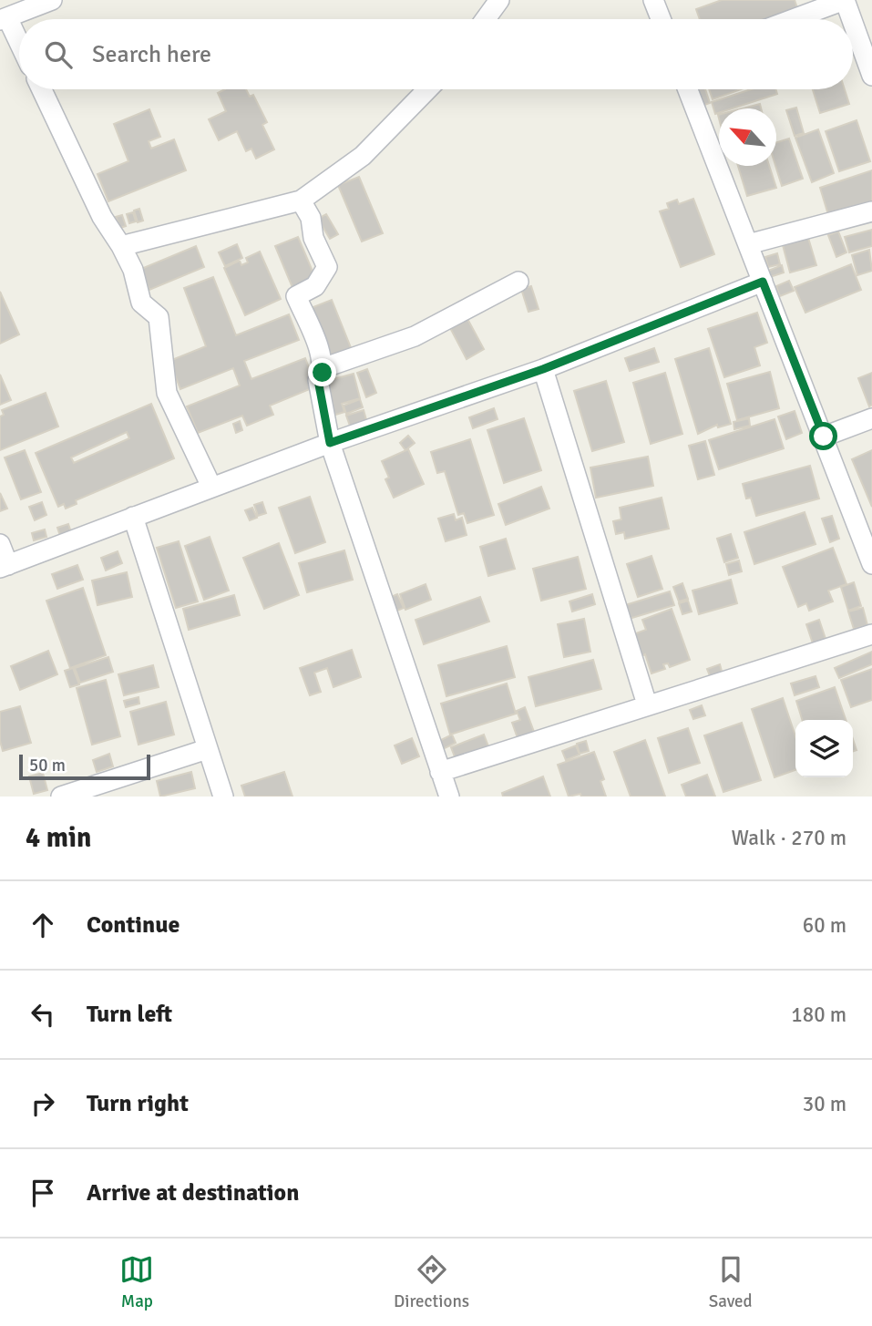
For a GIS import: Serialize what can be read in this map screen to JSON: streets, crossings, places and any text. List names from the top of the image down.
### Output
{
  "scale_bar": "50 m",
  "north": "top left",
  "page": {
    "search": "Search here",
    "scale": "50 m",
    "heading": ["4 min", "Walk · 270 m"],
    "list": [
      ["Continue", "60 m"],
      ["Turn left", "180 m"],
      ["Turn right", "30 m"],
      "Arrive at destination"
    ],
    "nav": ["Map", "Directions", "Saved"]
  }
}
